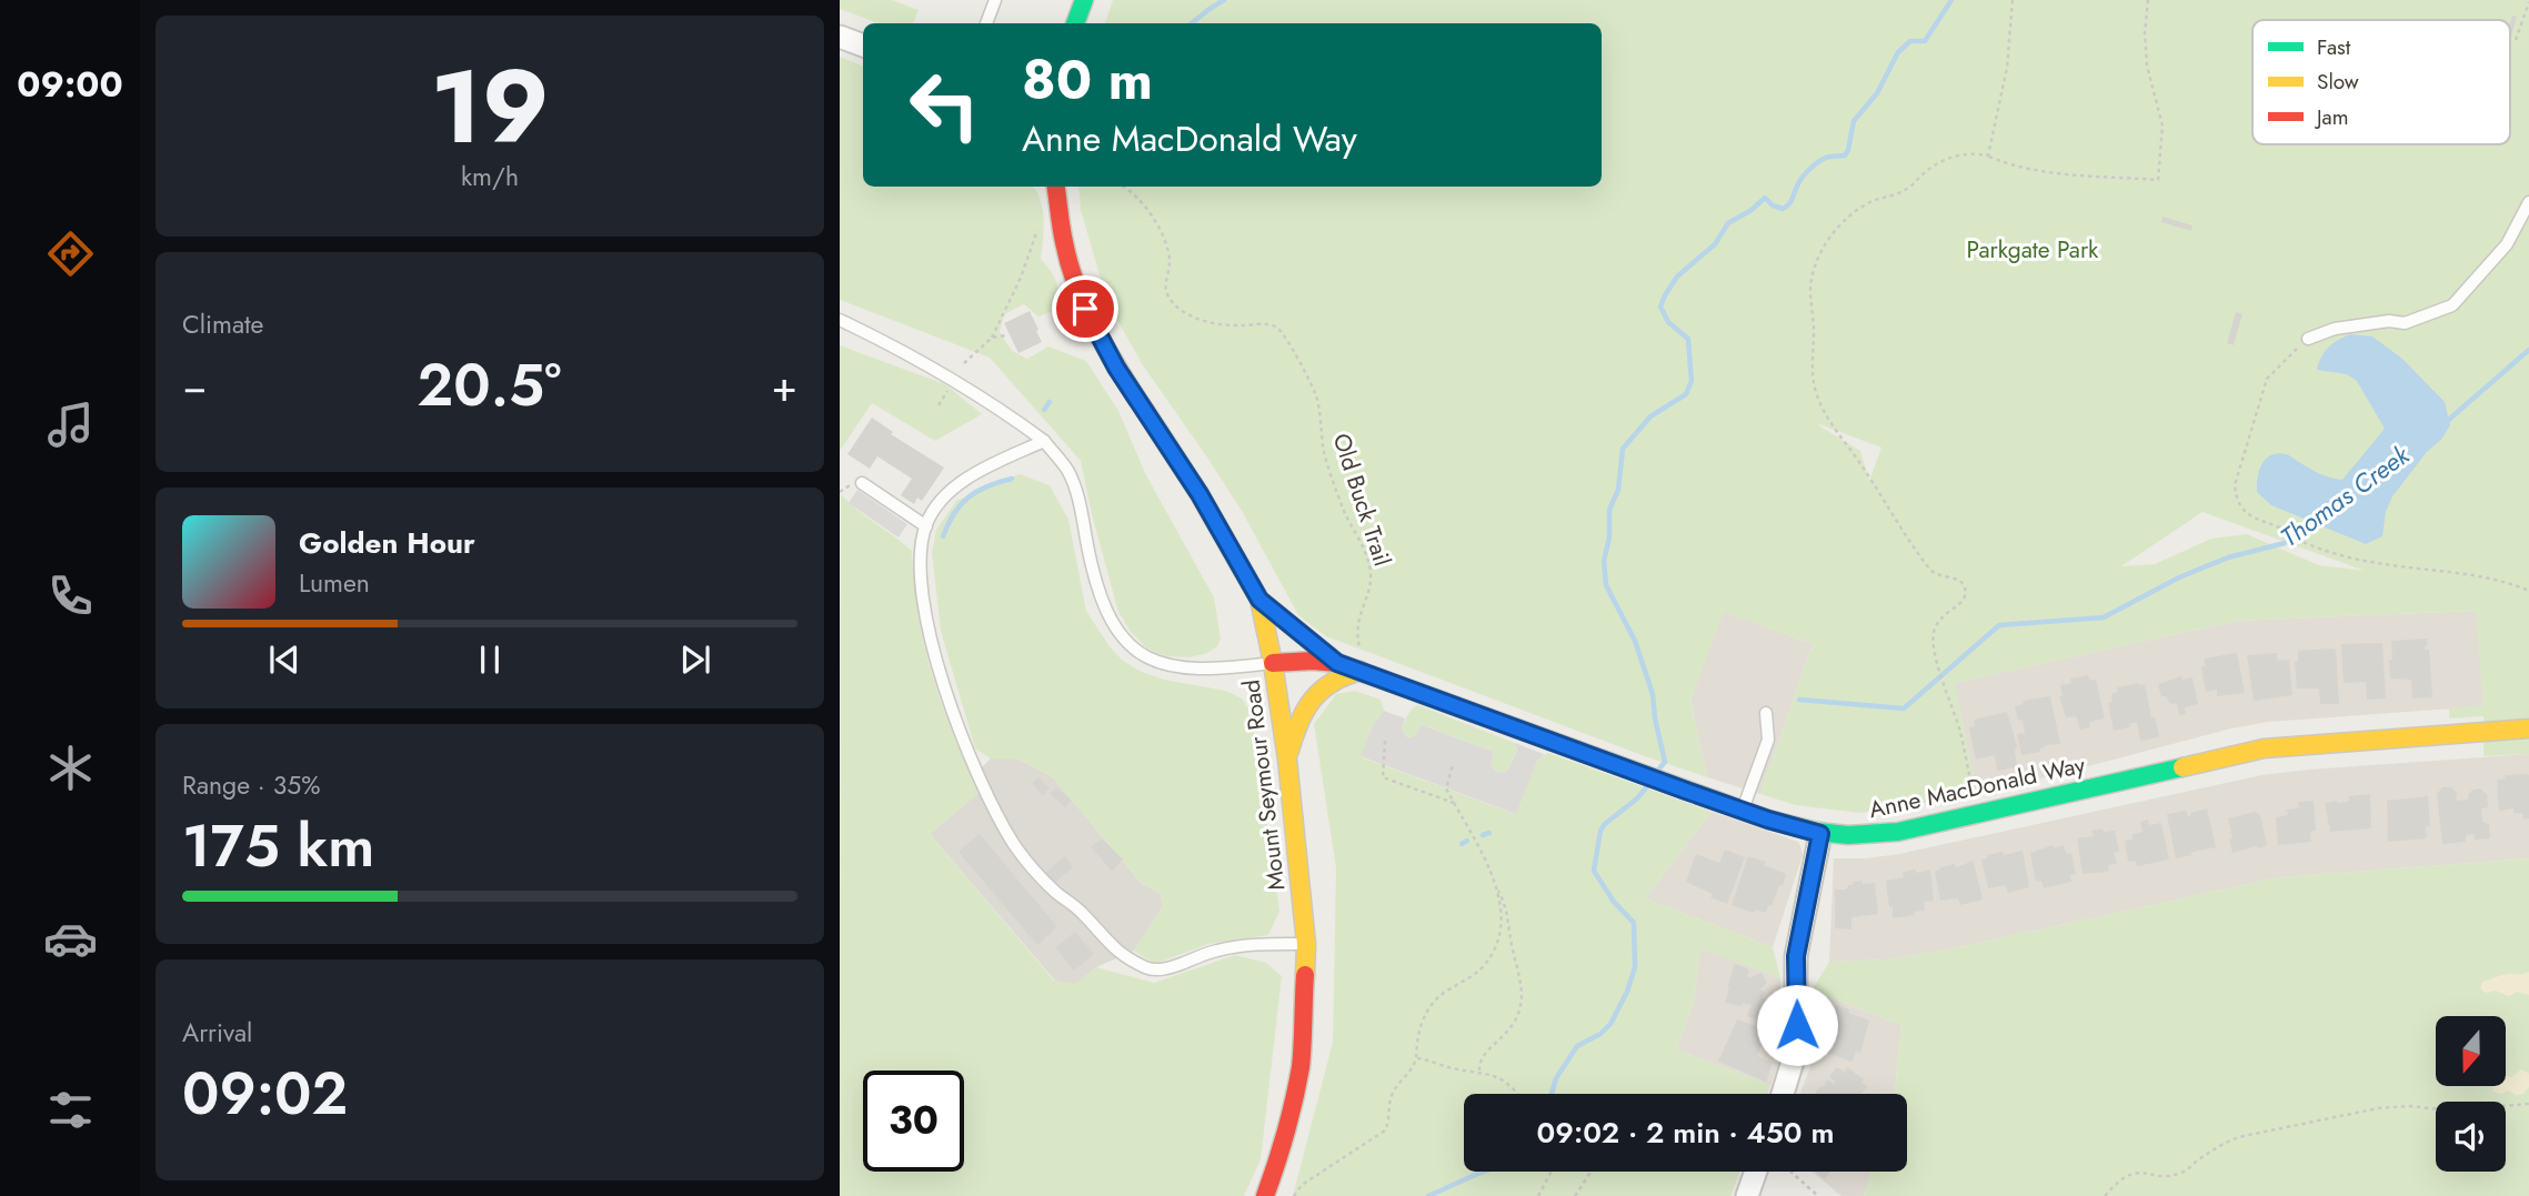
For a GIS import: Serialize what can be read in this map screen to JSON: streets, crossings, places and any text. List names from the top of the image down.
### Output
{
  "streets": {
    "street": ["Mount Seymour Road", "Anne MacDonald Way"],
    "path": ["Old Buck Trail"]
  },
  "crossings": [
    ["Old Buck Trail", "Anne MacDonald Way"],
    ["Mount Seymour Road", "Anne MacDonald Way"]
  ],
  "water": ["Thomas Creek"],
  "parks": ["Parkgate Park"],
  "legend": ["Fast", "Slow", "Jam"],
  "north": "bottom",
  "page": {
    "tabs": "09:00",
    "tile": [
      ["19", "km/h"],
      "Climate",
      ["Range · 35%", "175 km"],
      ["Arrival", "09:02"]
    ],
    "turn": ["80 m", "Anne MacDonald Way"],
    "heat": ["−", "20.5°", "+"],
    "song": ["Golden Hour", "Lumen"],
    "limit": "30",
    "trip": "09:02 · 2 min · 450 m"
  }
}
